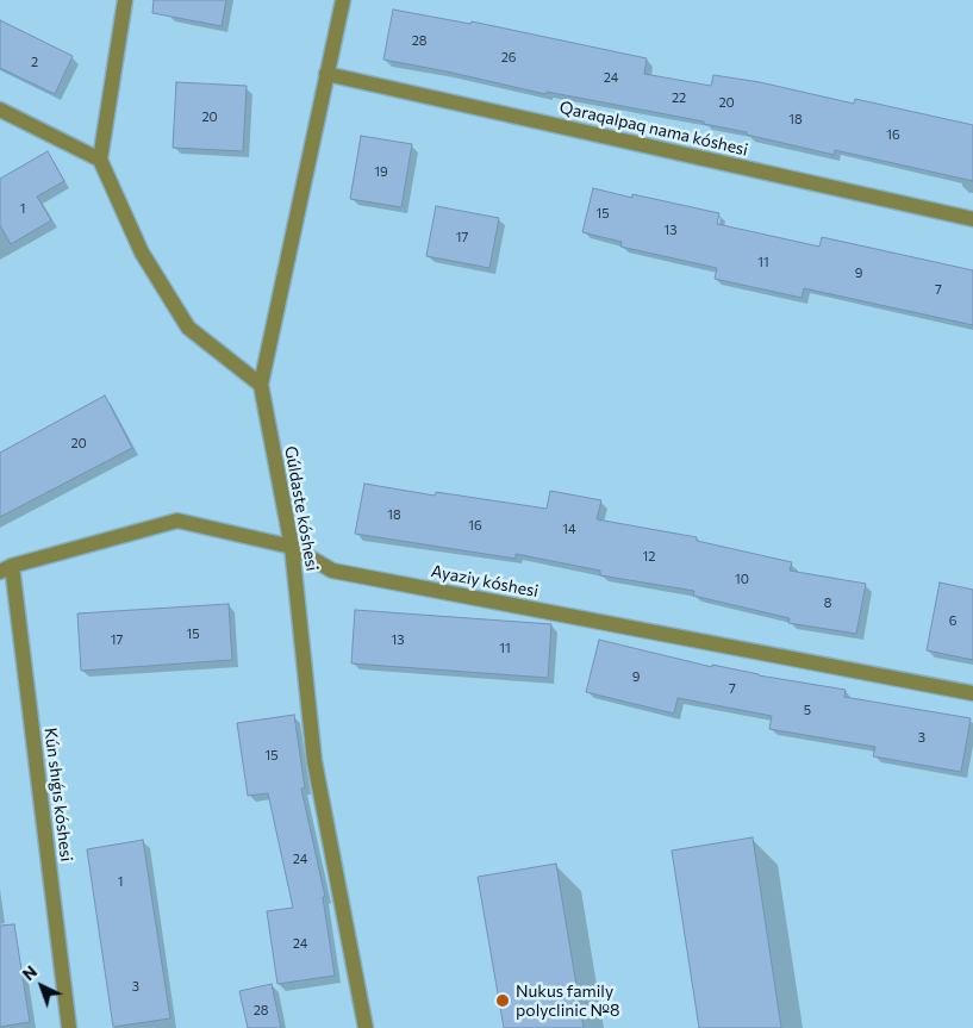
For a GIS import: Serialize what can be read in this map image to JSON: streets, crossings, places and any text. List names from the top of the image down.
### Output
{
  "streets": {
    "street": [
      "Qaraqalpaq nama kóshesi",
      "Gúldaste kóshesi",
      "Ayaziy kóshesi",
      "Kún shıǵıs kóshesi"
    ]
  },
  "crossings": [
    ["Qaraqalpaq nama kóshesi", "Gúldaste kóshesi"],
    ["Gúldaste kóshesi", "Ayaziy kóshesi"],
    ["Ayaziy kóshesi", "Kún shıǵıs kóshesi"]
  ],
  "places": ["Nukus family polyclinic №8"],
  "house_numbers": [
    "28",
    "26",
    "2",
    "24",
    "22",
    "20",
    "20",
    "18",
    "16",
    "19",
    "1",
    "15",
    "13",
    "17",
    "11",
    "9",
    "7",
    "20",
    "18",
    "16",
    "14",
    "12",
    "10",
    "8",
    "6",
    "15",
    "17",
    "13",
    "11",
    "9",
    "7",
    "5",
    "3",
    "15",
    "24",
    "1",
    "24",
    "3",
    "28"
  ],
  "north": "top left"
}
